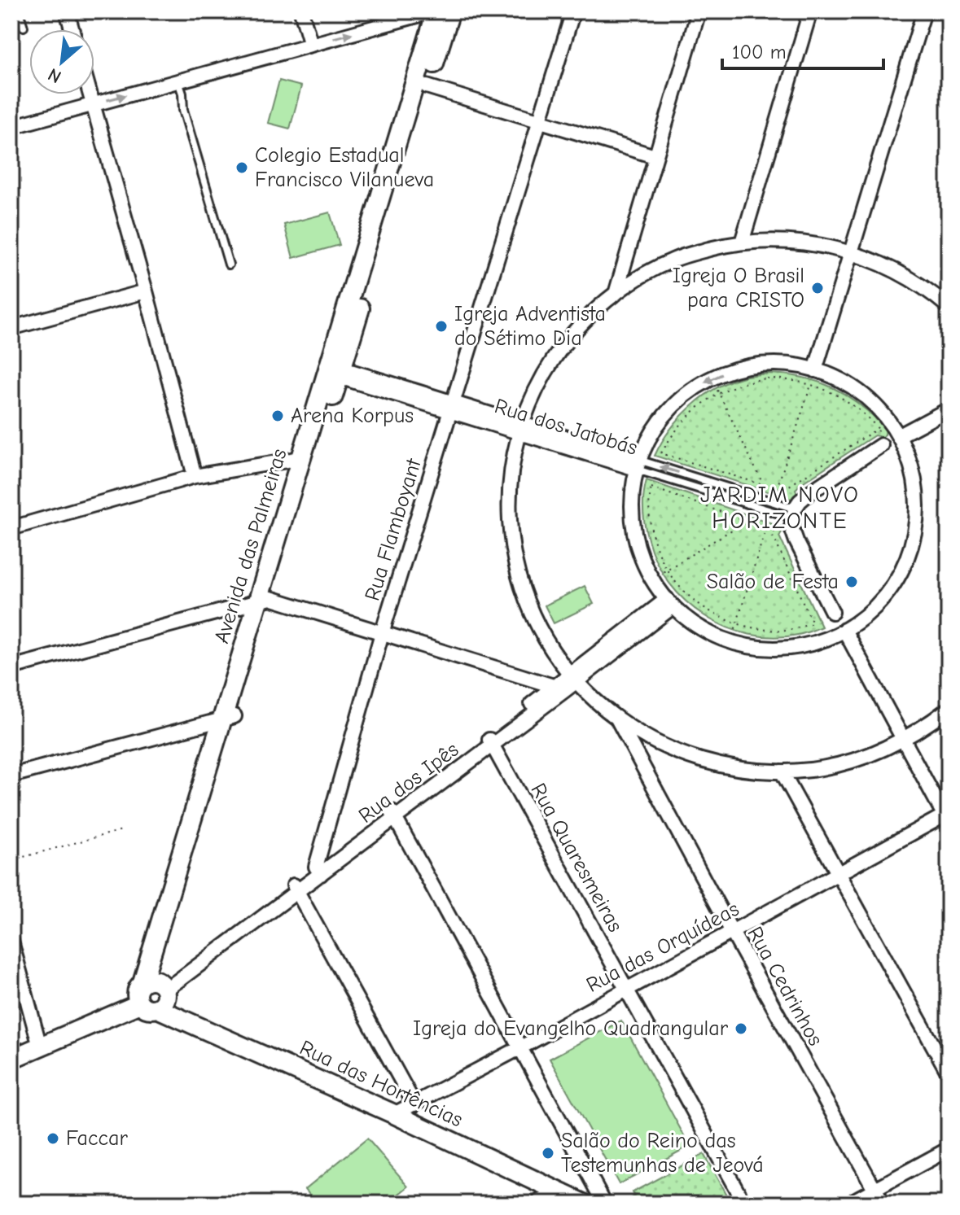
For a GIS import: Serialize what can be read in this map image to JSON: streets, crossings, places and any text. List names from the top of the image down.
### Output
{
  "streets": {
    "street": [
      "Rua dos Jatobás",
      "Rua Flamboyant",
      "Avenida das Palmeiras",
      "Rua dos Ipês",
      "Rua Quaresmeiras",
      "Rua das Orquídeas",
      "Rua Cedrinhos",
      "Rua das Hortências"
    ]
  },
  "crossings": [
    ["Rua dos Jatobás", "Rua Flamboyant"],
    ["Rua dos Jatobás", "Avenida das Palmeiras"],
    ["Rua Flamboyant", "Rua dos Ipês"],
    ["Avenida das Palmeiras", "Rua dos Ipês"],
    ["Avenida das Palmeiras", "Rua das Hortências"],
    ["Rua dos Ipês", "Rua Quaresmeiras"],
    ["Rua dos Ipês", "Rua das Hortências"],
    ["Rua Quaresmeiras", "Rua das Orquídeas"],
    ["Rua das Orquídeas", "Rua Cedrinhos"],
    ["Rua das Orquídeas", "Rua das Hortências"]
  ],
  "districts": ["JARDIM NOVO HORIZONTE"],
  "places": [
    "Colegio Estadual Francisco Vilanueva",
    "Igreja O Brasil para CRISTO",
    "Igreja Adventista do Sétimo Dia",
    "Arena Korpus",
    "Salão de Festa",
    "Igreja do Evangelho Quadrangular",
    "Faccar",
    "Salão do Reino das Testemunhas de Jeová"
  ],
  "scale_bar": "100 m",
  "north": "bottom left"
}
